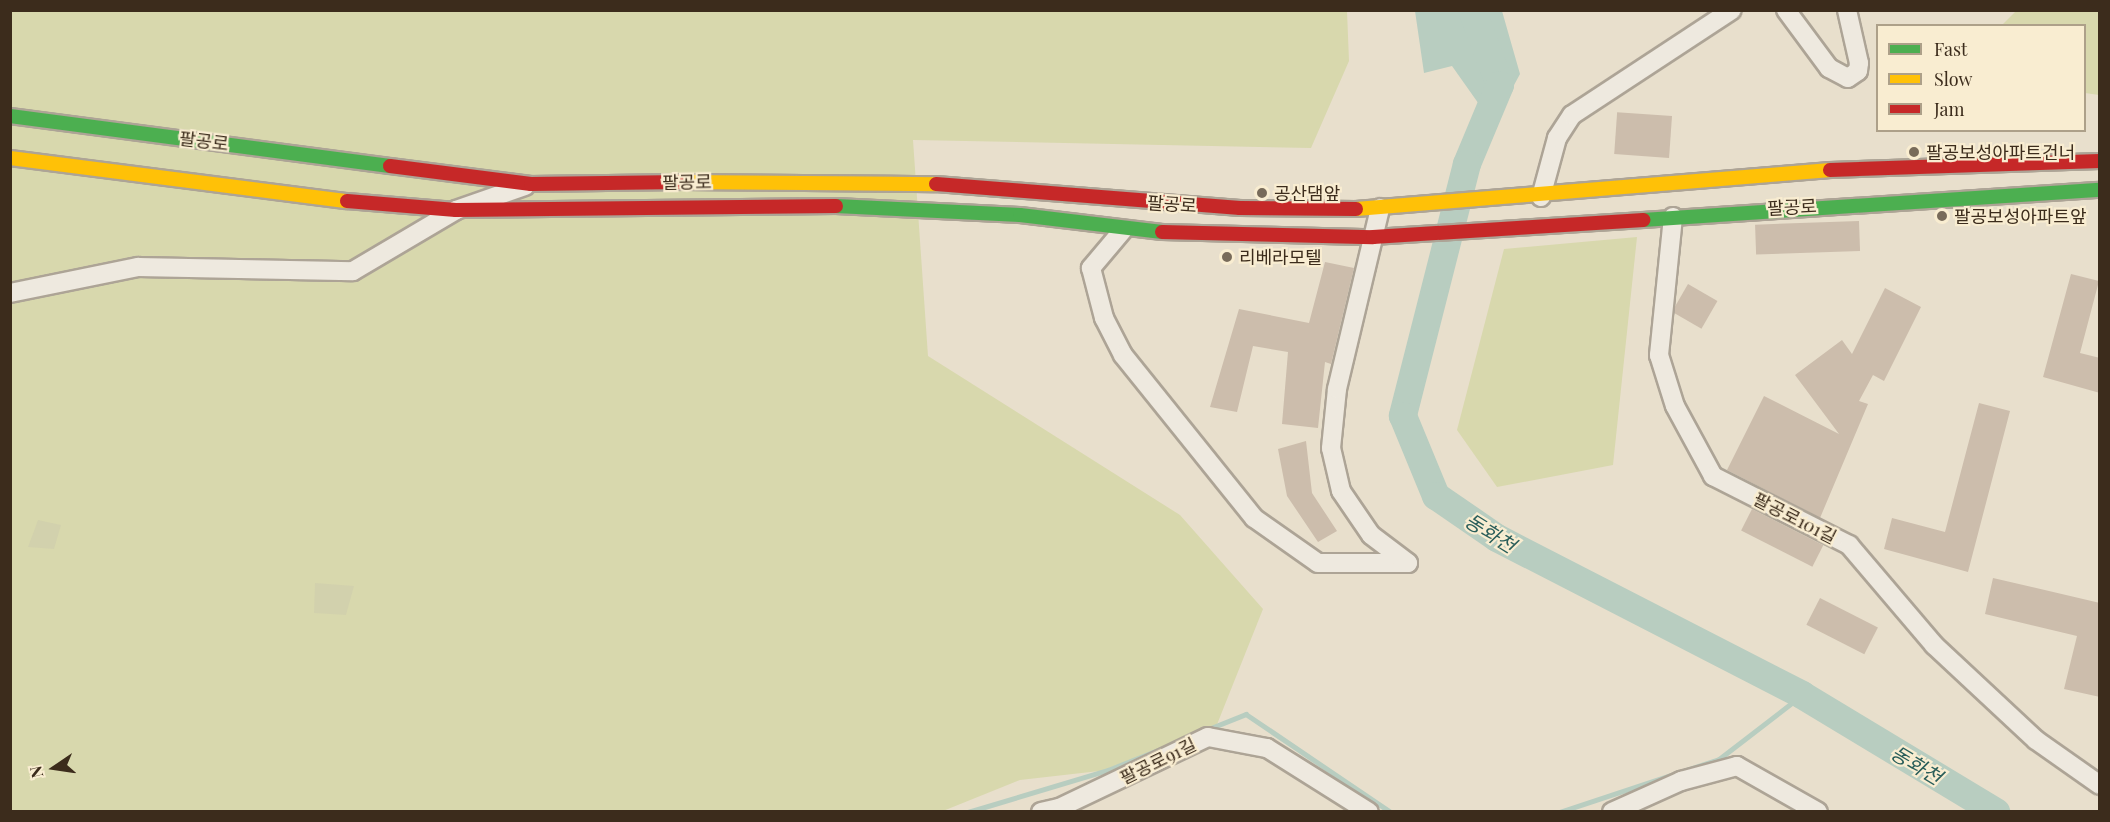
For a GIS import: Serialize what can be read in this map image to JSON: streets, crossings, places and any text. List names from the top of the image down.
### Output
{
  "streets": {
    "main road": ["팔공로"],
    "street": ["팔공로101길", "팔공로91길"]
  },
  "crossings": [
    ["팔공로", "팔공로101길"]
  ],
  "water": ["동화천"],
  "places": [
    "팔공보성아파트건너",
    "공산댐앞",
    "팔공보성아파트앞",
    "리베라모텔"
  ],
  "legend": ["Fast", "Slow", "Jam"],
  "north": "left"
}
